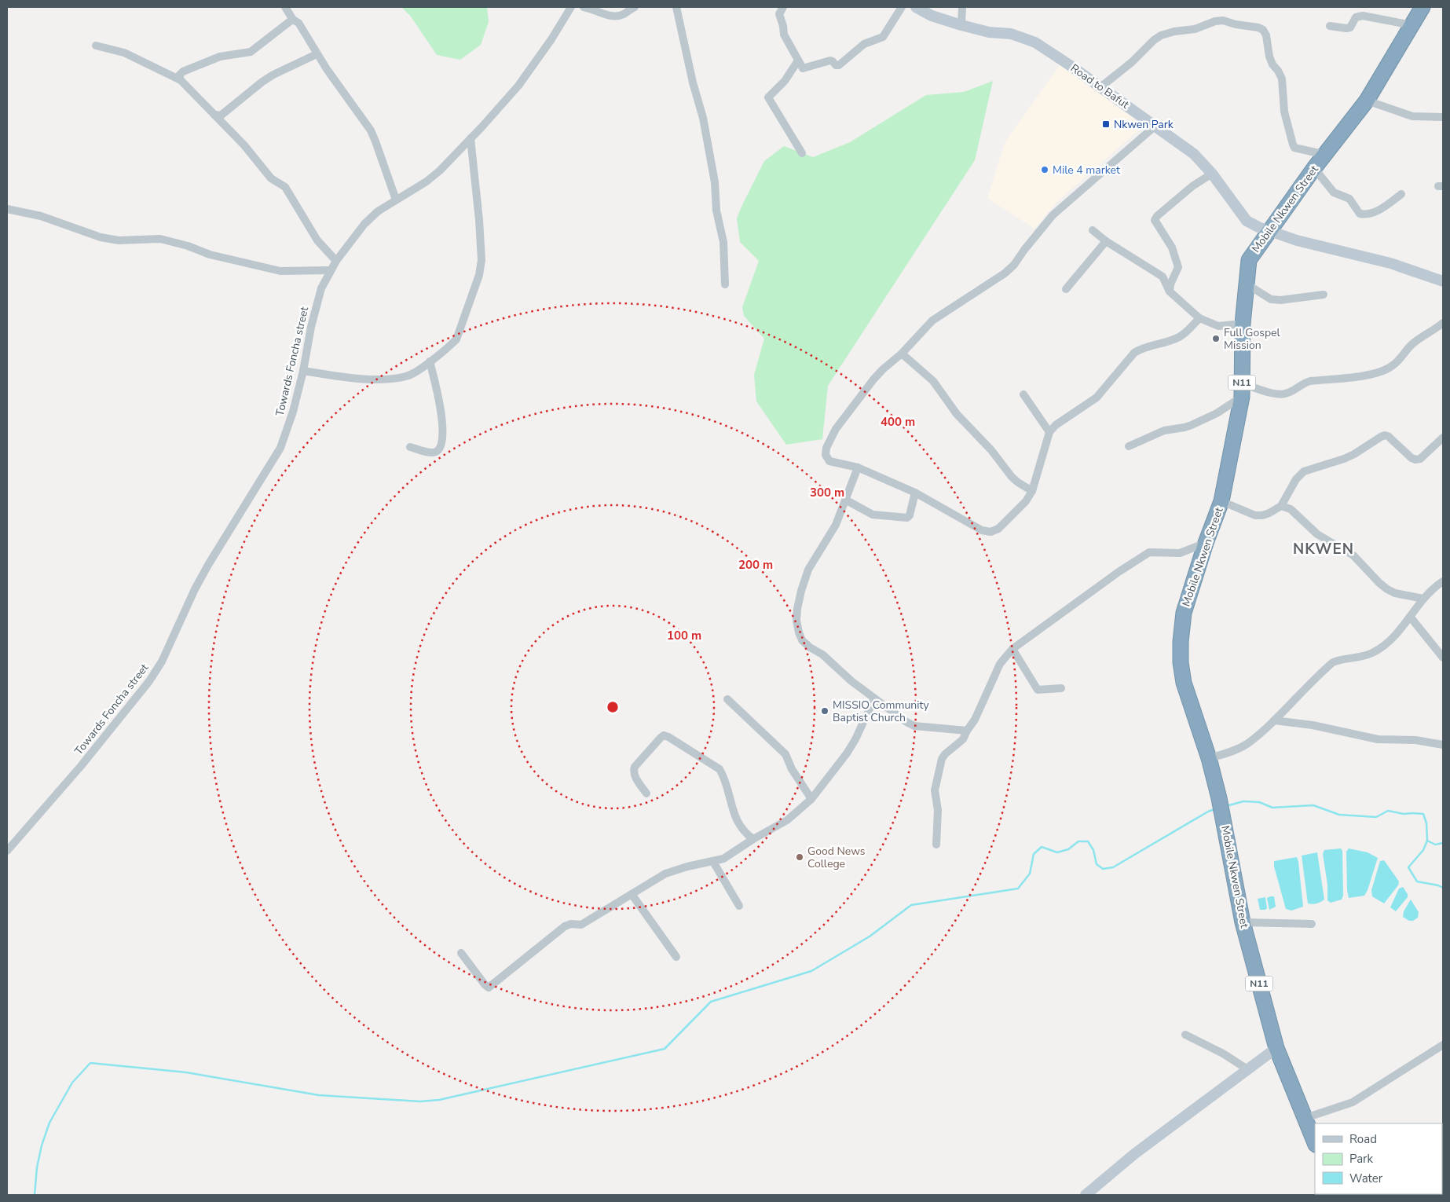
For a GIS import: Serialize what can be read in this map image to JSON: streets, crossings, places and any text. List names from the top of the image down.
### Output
{
  "streets": {
    "highway": ["Mobile Nkwen Street", "N11"],
    "street": ["Road to Bafut", "Towards Foncha street"]
  },
  "crossings": [
    ["Road to Bafut", "Mobile Nkwen Street"]
  ],
  "districts": ["NKWEN"],
  "places": {
    "transit": ["Nkwen Park"],
    "other": [
      "Mile 4 market",
      "Full Gospel Mission",
      "MISSIO Community Baptist Church",
      "Good News College"
    ]
  },
  "legend": ["Road", "Park", "Water"],
  "rings": [
    "400 m",
    "300 m",
    "200 m",
    "100 m"
  ]
}
